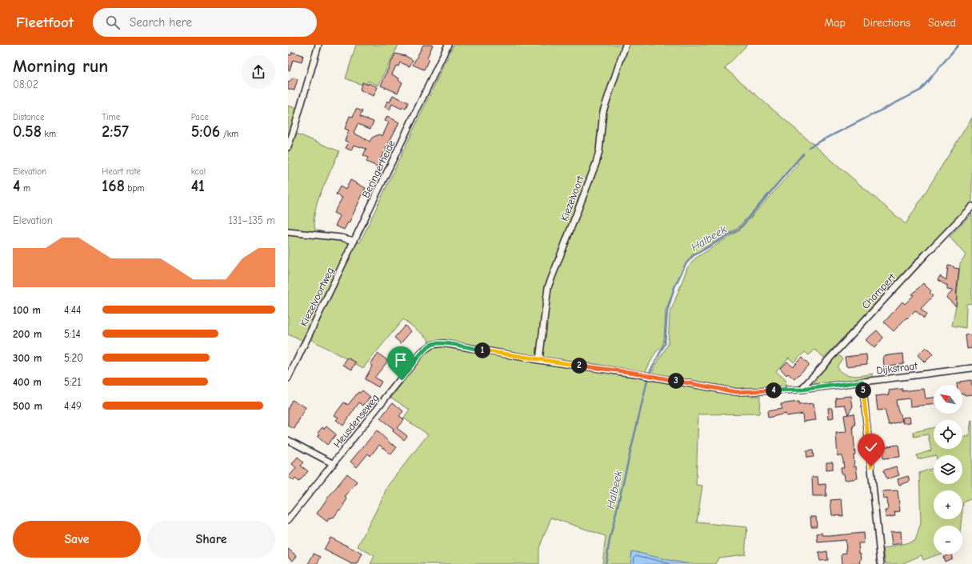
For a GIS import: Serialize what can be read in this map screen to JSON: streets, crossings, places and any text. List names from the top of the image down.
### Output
{
  "streets": {
    "street": [
      "Beringerheide",
      "Kiezelvoort",
      "Champert",
      "Kiezelvoortweg",
      "Dijkstraat",
      "Heusdenseweg"
    ]
  },
  "crossings": [
    ["Beringerheide", "Kiezelvoortweg"],
    ["Kiezelvoort", "Heusdenseweg"],
    ["Champert", "Dijkstraat"],
    ["Dijkstraat", "Heusdenseweg"]
  ],
  "water": ["Halbeek"],
  "north": "top left",
  "page": {
    "header": "Fleetfoot",
    "search": "Search here",
    "nav": ["Map", "Directions", "Saved"],
    "heading": ["Morning run", "08:02"],
    "stats": [
      ["Distance", "0.58 km"],
      ["Time", "2:57"],
      ["Pace", "5:06 /km"],
      ["Elevation", "4 m"],
      ["Heart rate", "168 bpm"],
      ["kcal", "41"]
    ],
    "chart": ["Elevation", "131–135 m"],
    "list": [
      {
        "name": "100 m",
        "note": "4:44"
      },
      {
        "name": "200 m",
        "note": "5:14"
      },
      {
        "name": "300 m",
        "note": "5:20"
      },
      {
        "name": "400 m",
        "note": "5:21"
      },
      {
        "name": "500 m",
        "note": "4:49"
      }
    ],
    "pins": [
      "1",
      "2",
      "3",
      "4",
      "5"
    ],
    "map_buttons": ["+", "−"],
    "buttons": ["Save", "Share"]
  }
}
